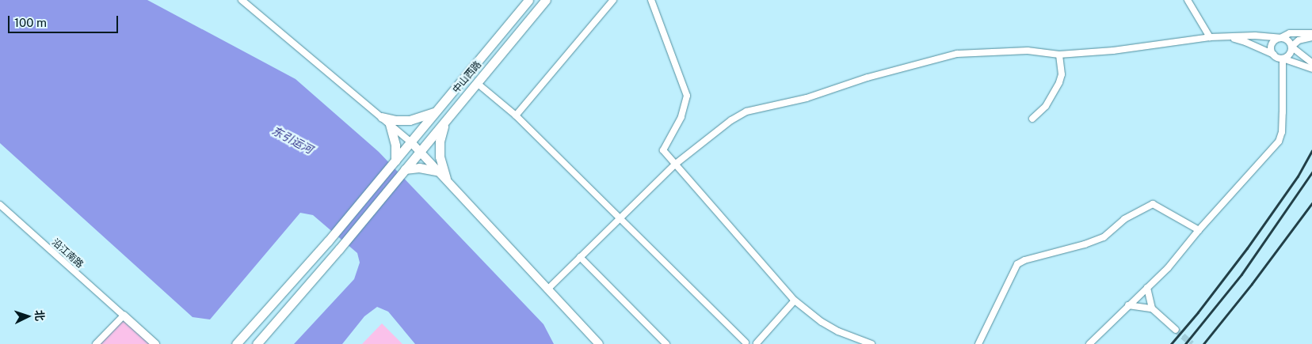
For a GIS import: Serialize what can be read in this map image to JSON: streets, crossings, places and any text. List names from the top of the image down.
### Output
{
  "streets": {
    "main road": ["中山西路"],
    "street": ["沿江南路"]
  },
  "water": ["东引运河"],
  "scale_bar": "100 m",
  "north": "right"
}
